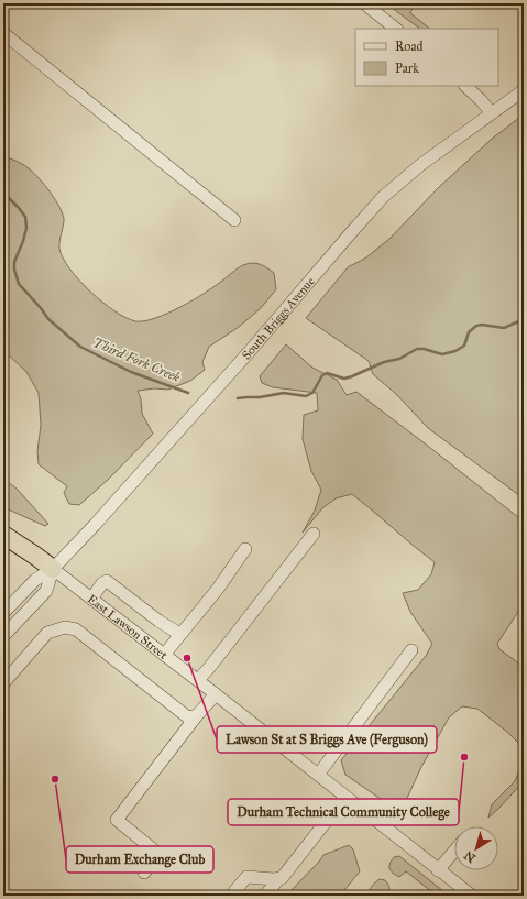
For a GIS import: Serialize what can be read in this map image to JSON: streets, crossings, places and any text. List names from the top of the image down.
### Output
{
  "streets": {
    "street": ["South Briggs Avenue", "East Lawson Street"]
  },
  "crossings": [
    ["South Briggs Avenue", "East Lawson Street"]
  ],
  "water": ["Third Fork Creek"],
  "places": ["Lawson St at S Briggs Ave (Ferguson)", "Durham Technical Community College", "Durham Exchange Club"],
  "legend": ["Road", "Park"],
  "north": "bottom left"
}
